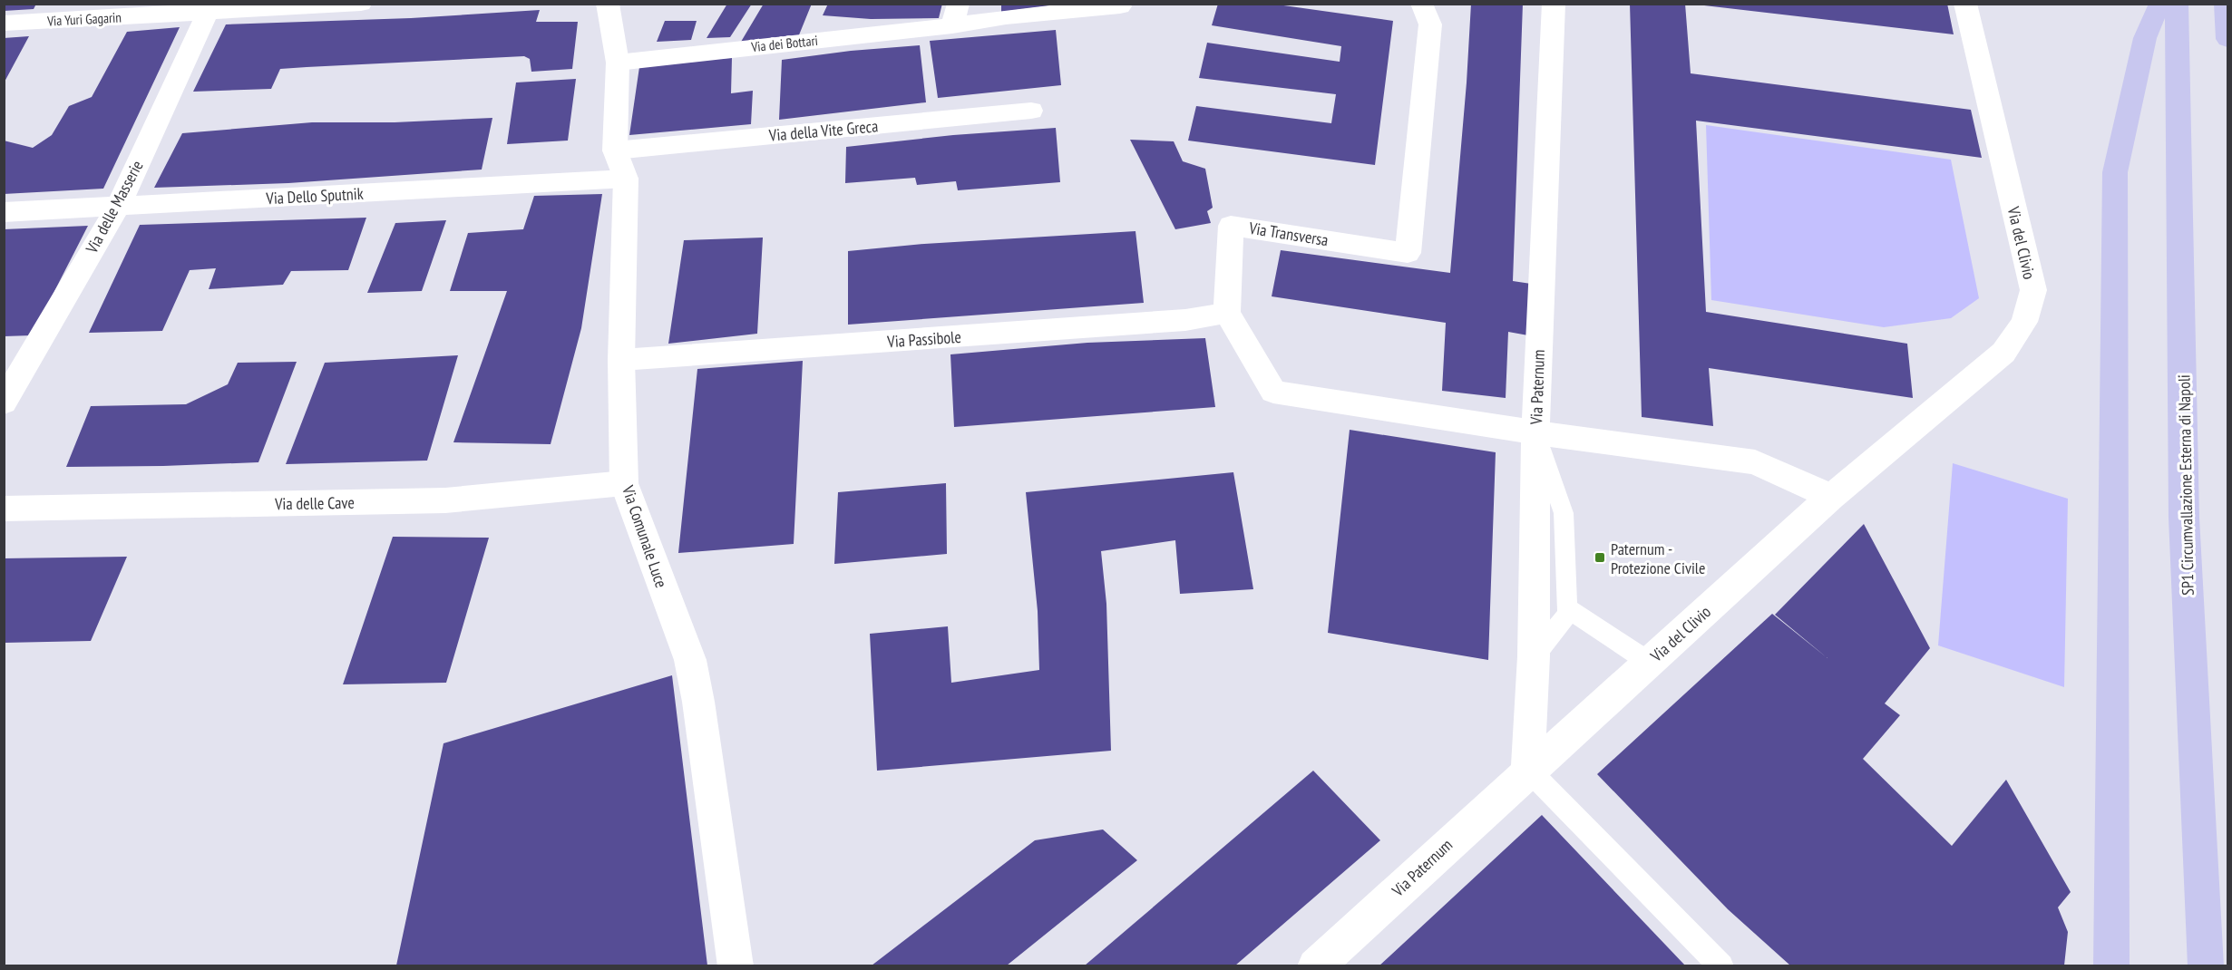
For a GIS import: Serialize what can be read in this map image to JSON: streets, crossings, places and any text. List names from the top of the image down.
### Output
{
  "streets": {
    "highway": ["SP1 Circumvallazione Esterna di Napoli"],
    "street": [
      "Via Yuri Gagarin",
      "Via dei Bottari",
      "Via della Vite Greca",
      "Via Dello Sputnik",
      "Via delle Masserie",
      "Via Transversa",
      "Via del Clivio",
      "Via Passibole",
      "Via Paternum",
      "Via delle Cave",
      "Via Comunale Luce"
    ]
  },
  "crossings": [
    ["Via Yuri Gagarin", "Via delle Masserie"],
    ["Via dei Bottari", "Via Comunale Luce"],
    ["Via della Vite Greca", "Via Comunale Luce"],
    ["Via Dello Sputnik", "Via delle Masserie"],
    ["Via Dello Sputnik", "Via Comunale Luce"],
    ["Via Transversa", "Via Passibole"],
    ["Via del Clivio", "Via Paternum"],
    ["Via Passibole", "Via Comunale Luce"],
    ["Via delle Cave", "Via Comunale Luce"]
  ],
  "places": {
    "transit": ["Paternum - Protezione Civile"]
  }
}
